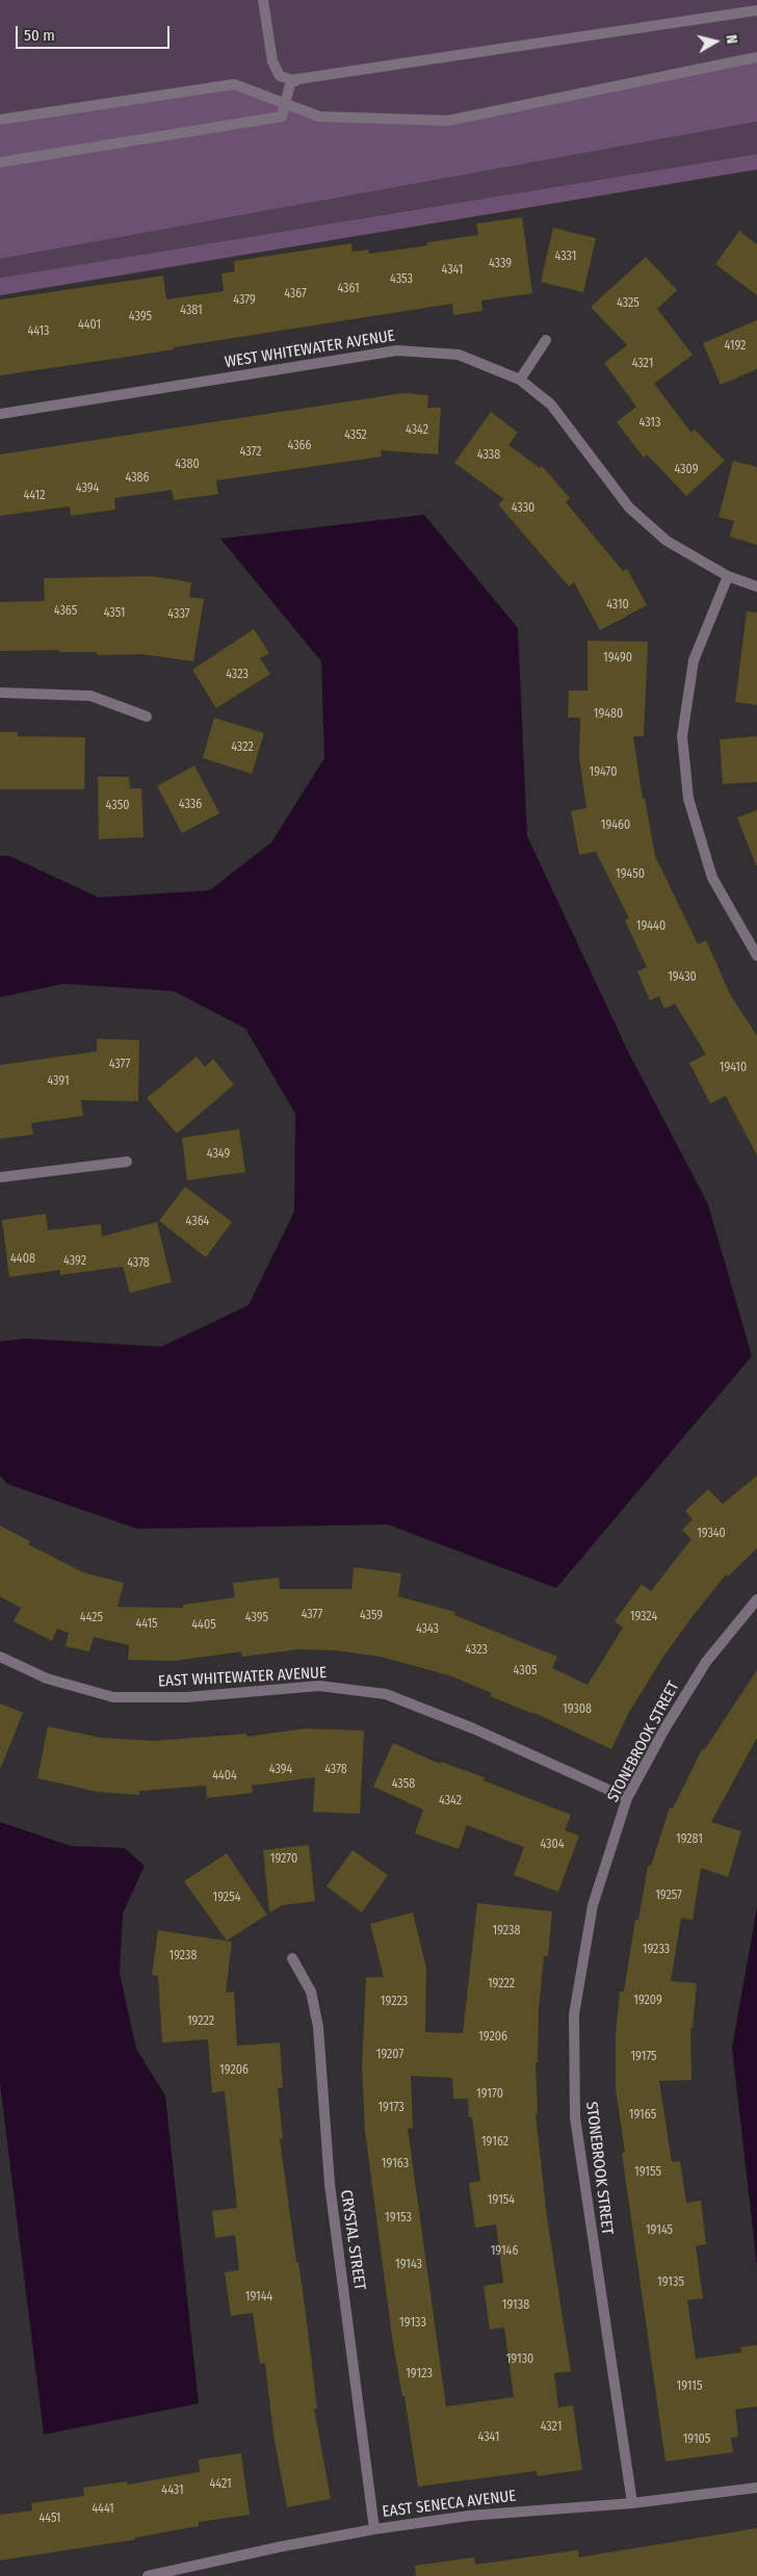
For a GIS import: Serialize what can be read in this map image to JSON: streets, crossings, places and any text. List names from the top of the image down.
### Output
{
  "streets": {
    "street": [
      "WEST WHITEWATER AVENUE",
      "EAST WHITEWATER AVENUE",
      "STONEBROOK STREET",
      "CRYSTAL STREET",
      "EAST SENECA AVENUE"
    ]
  },
  "crossings": [
    ["EAST WHITEWATER AVENUE", "STONEBROOK STREET"],
    ["STONEBROOK STREET", "EAST SENECA AVENUE"],
    ["CRYSTAL STREET", "EAST SENECA AVENUE"]
  ],
  "house_numbers": [
    "4331",
    "4339",
    "4341",
    "4353",
    "4361",
    "4367",
    "4379",
    "4325",
    "4381",
    "4395",
    "4401",
    "4413",
    "4192",
    "4321",
    "4313",
    "4342",
    "4352",
    "4366",
    "4372",
    "4338",
    "4380",
    "4309",
    "4386",
    "4394",
    "4412",
    "4330",
    "4310",
    "4365",
    "4351",
    "4337",
    "19490",
    "4323",
    "19480",
    "4322",
    "19470",
    "4336",
    "4350",
    "19460",
    "19450",
    "19440",
    "19430",
    "4377",
    "19410",
    "4391",
    "4349",
    "4364",
    "4408",
    "4392",
    "4378",
    "19340",
    "4377",
    "4359",
    "19324",
    "4425",
    "4395",
    "4415",
    "4405",
    "4343",
    "4323",
    "4305",
    "19308",
    "4394",
    "4378",
    "4404",
    "4358",
    "4342",
    "19281",
    "4304",
    "19270",
    "19257",
    "19254",
    "19238",
    "19233",
    "19238",
    "19222",
    "19209",
    "19223",
    "19222",
    "19206",
    "19207",
    "19175",
    "19206",
    "19170",
    "19173",
    "19165",
    "19162",
    "19163",
    "19155",
    "19154",
    "19153",
    "19145",
    "19146",
    "19143",
    "19135",
    "19144",
    "19138",
    "19133",
    "19130",
    "19123",
    "19115",
    "4321",
    "4341",
    "19105",
    "4421",
    "4431",
    "4441",
    "4451"
  ],
  "scale_bar": "50 m",
  "north": "right"
}
